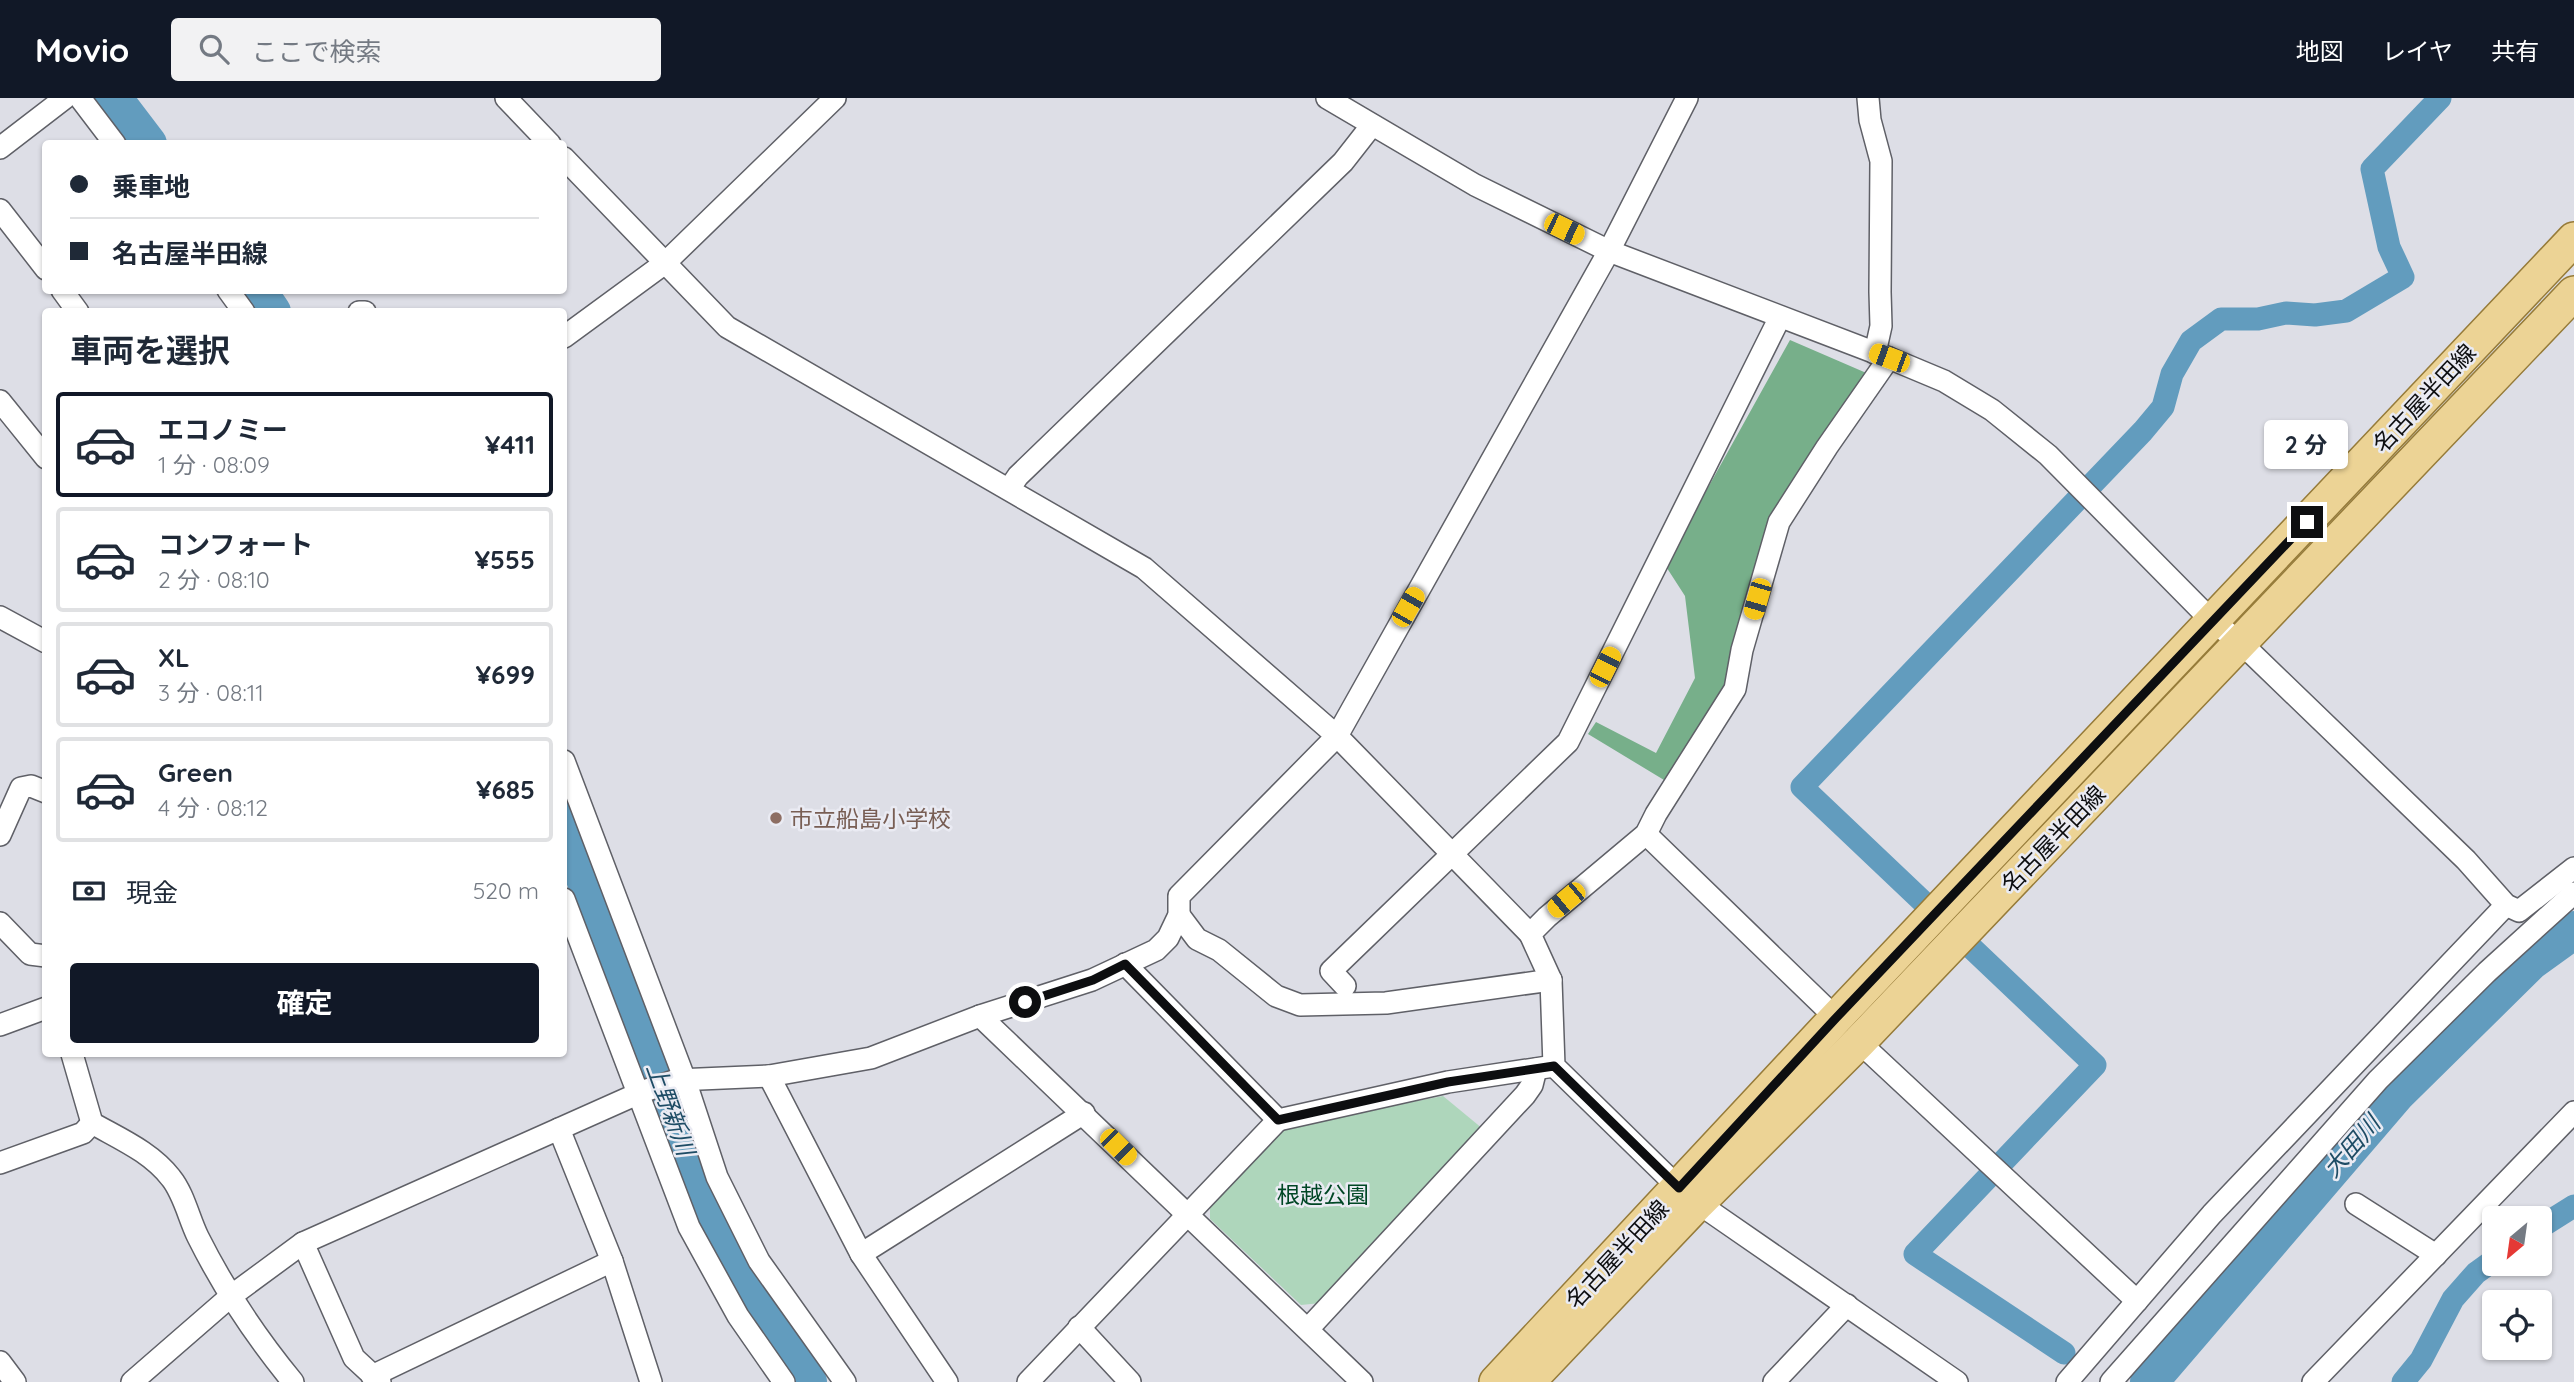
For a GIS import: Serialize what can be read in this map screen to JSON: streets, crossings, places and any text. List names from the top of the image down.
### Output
{
  "streets": {
    "main road": ["名古屋半田線"]
  },
  "water": ["上野新川", "大田川"],
  "parks": ["根越公園"],
  "places": ["市立船島小学校"],
  "north": "bottom left",
  "page": {
    "header": "Movio",
    "search": "ここで検索",
    "nav": ["地図", "レイヤ", "共有"],
    "banner": ["乗車地", "名古屋半田線"],
    "heading": "車両を選択",
    "list": [
      {
        "name": "エコノミー",
        "note": "1 分 · 08:09",
        "value": "¥411"
      },
      {
        "name": "コンフォート",
        "note": "2 分 · 08:10",
        "value": "¥555"
      },
      {
        "name": "XL",
        "note": "3 分 · 08:11",
        "value": "¥699"
      },
      {
        "name": "Green",
        "note": "4 分 · 08:12",
        "value": "¥685"
      }
    ],
    "bubble": "2 分",
    "pay": ["現金", "520 m"],
    "buttons": "確定"
  }
}
